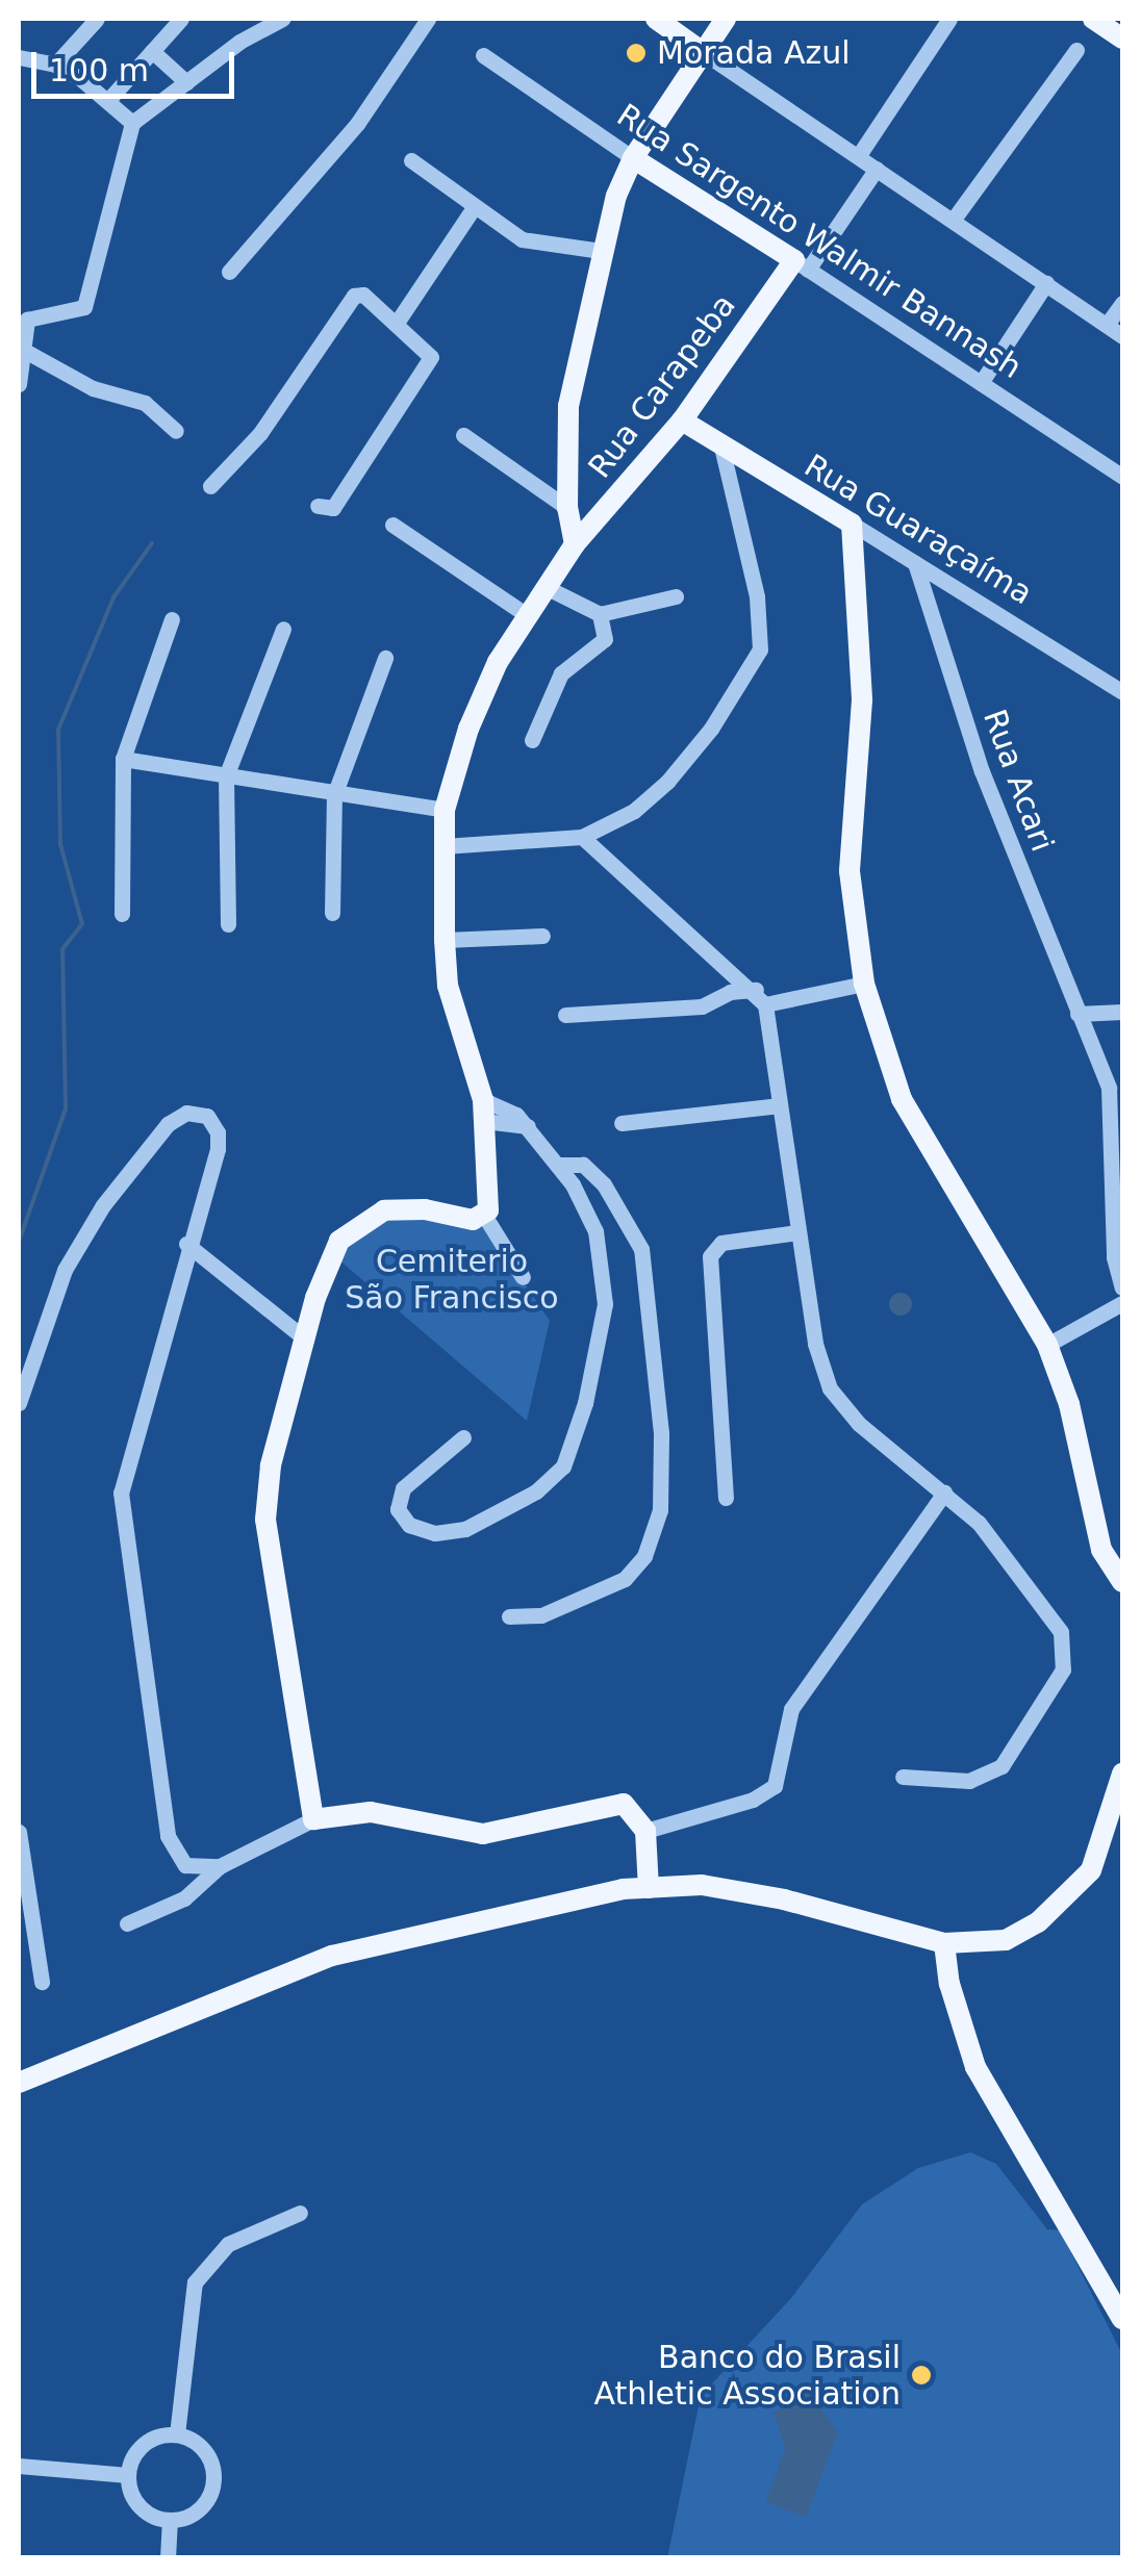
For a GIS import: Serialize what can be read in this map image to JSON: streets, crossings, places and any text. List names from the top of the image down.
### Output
{
  "streets": {
    "main road": ["Rua Sargento Walmir Bannash", "Rua Carapeba", "Rua Guaraçaíma"],
    "street": ["Rua Acari"]
  },
  "crossings": [
    ["Rua Sargento Walmir Bannash", "Rua Carapeba"],
    ["Rua Carapeba", "Rua Guaraçaíma"],
    ["Rua Guaraçaíma", "Rua Acari"]
  ],
  "parks": ["Cemiterio São Francisco"],
  "places": ["Morada Azul", "Banco do Brasil Athletic Association"],
  "scale_bar": "100 m"
}
